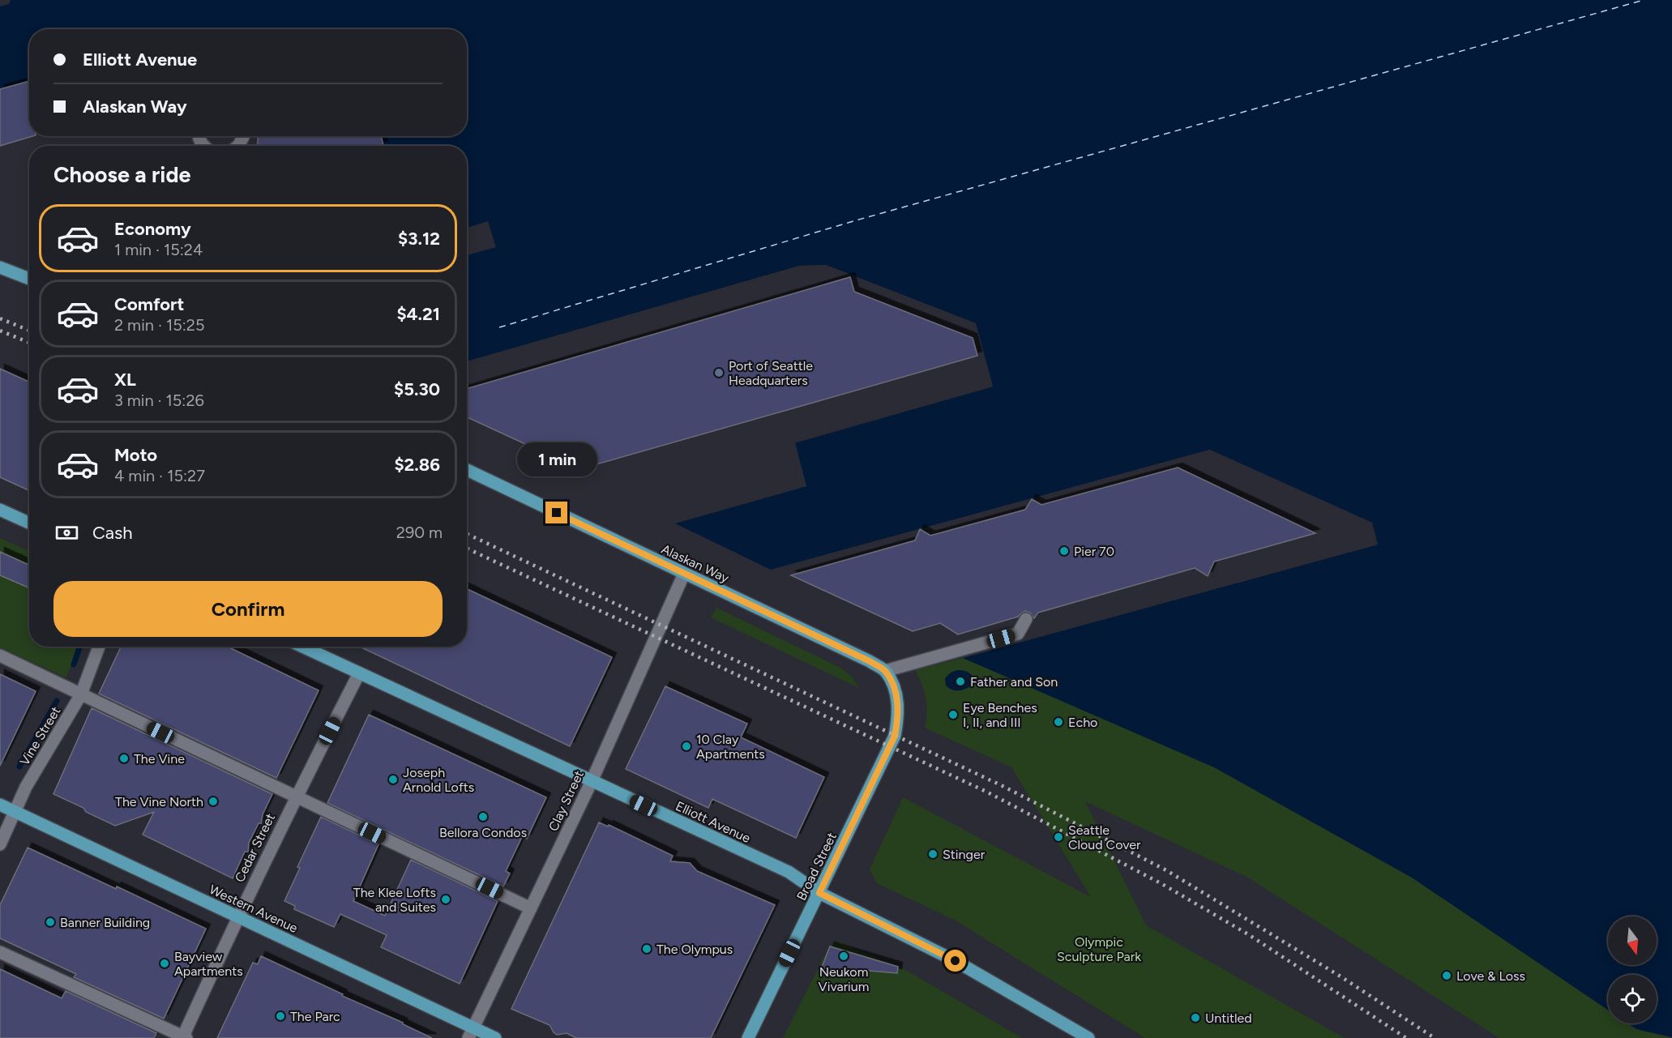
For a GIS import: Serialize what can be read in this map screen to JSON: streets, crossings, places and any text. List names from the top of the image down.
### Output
{
  "streets": {
    "main road": [
      "Alaskan Way",
      "Elliott Avenue",
      "Broad Street",
      "Western Avenue"
    ],
    "street": ["Vine Street", "Clay Street", "Cedar Street"]
  },
  "crossings": [
    ["Alaskan Way", "Clay Street"],
    ["Alaskan Way", "Broad Street"],
    ["Vine Street", "Western Avenue"],
    ["Clay Street", "Elliott Avenue"],
    ["Clay Street", "Western Avenue"],
    ["Elliott Avenue", "Cedar Street"],
    ["Elliott Avenue", "Broad Street"],
    ["Cedar Street", "Western Avenue"]
  ],
  "parks": ["Olympic Sculpture Park"],
  "places": [
    "Port of Seattle Headquarters",
    "Pier 70",
    "Father and Son",
    "Eye Benches I, II, and III",
    "Echo",
    "10 Clay Apartments",
    "The Vine",
    "Joseph Arnold Lofts",
    "The Vine North",
    "Bellora Condos",
    "Seattle Cloud Cover",
    "Stinger",
    "The Klee Lofts and Suites",
    "Banner Building",
    "The Olympus",
    "Neukom Vivarium",
    "Bayview Apartments",
    "Love & Loss",
    "The Parc",
    "Untitled"
  ],
  "north": "bottom",
  "page": {
    "banner": ["Elliott Avenue", "Alaskan Way"],
    "heading": "Choose a ride",
    "list": [
      {
        "name": "Economy",
        "note": "1 min · 15:24",
        "value": "$3.12"
      },
      {
        "name": "Comfort",
        "note": "2 min · 15:25",
        "value": "$4.21"
      },
      {
        "name": "XL",
        "note": "3 min · 15:26",
        "value": "$5.30"
      },
      {
        "name": "Moto",
        "note": "4 min · 15:27",
        "value": "$2.86"
      }
    ],
    "bubble": "1 min",
    "pay": ["Cash", "290 m"],
    "buttons": "Confirm"
  }
}
